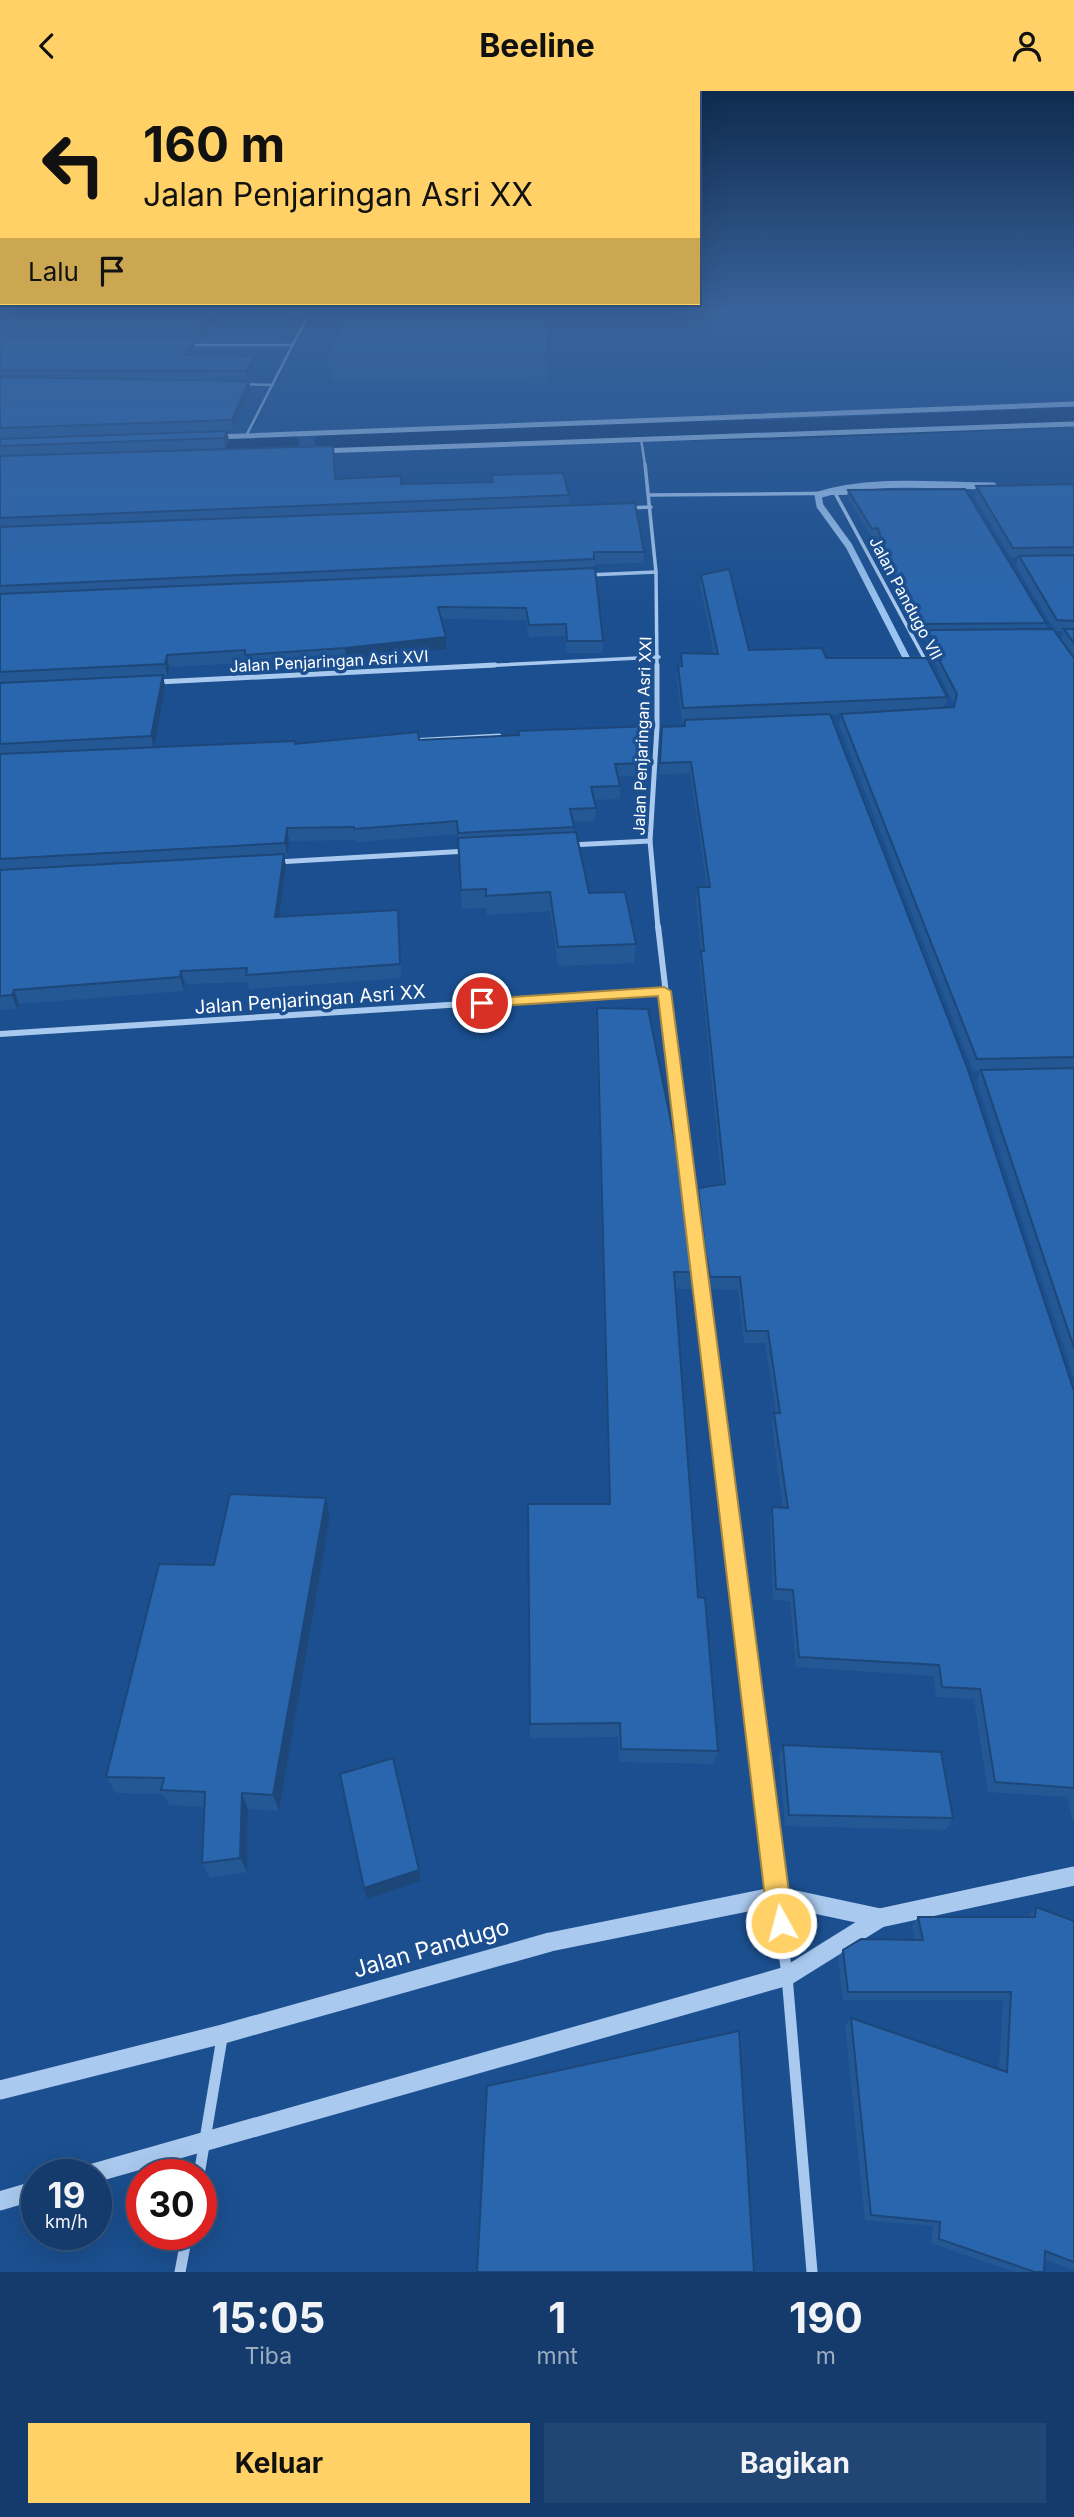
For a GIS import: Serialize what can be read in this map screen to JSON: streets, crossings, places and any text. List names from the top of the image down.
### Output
{
  "streets": {
    "street": [
      "Jalan Pandugo VII",
      "Jalan Penjaringan Asri XVI",
      "Jalan Penjaringan Asri XXI",
      "Jalan Penjaringan Asri XX",
      "Jalan Pandugo"
    ]
  },
  "crossings": [
    ["Jalan Penjaringan Asri XVI", "Jalan Penjaringan Asri XXI"],
    ["Jalan Penjaringan Asri XXI", "Jalan Penjaringan Asri XX"],
    ["Jalan Penjaringan Asri XXI", "Jalan Pandugo"]
  ],
  "page": {
    "header": "Beeline",
    "turn": ["160 m", "Jalan Penjaringan Asri XX"],
    "then": "Lalu",
    "speed": "19 km/h",
    "limit": "30",
    "eta": [
      "15:05",
      "Tiba",
      "1",
      "mnt",
      "190",
      "m"
    ],
    "buttons": ["Keluar", "Bagikan"]
  }
}
